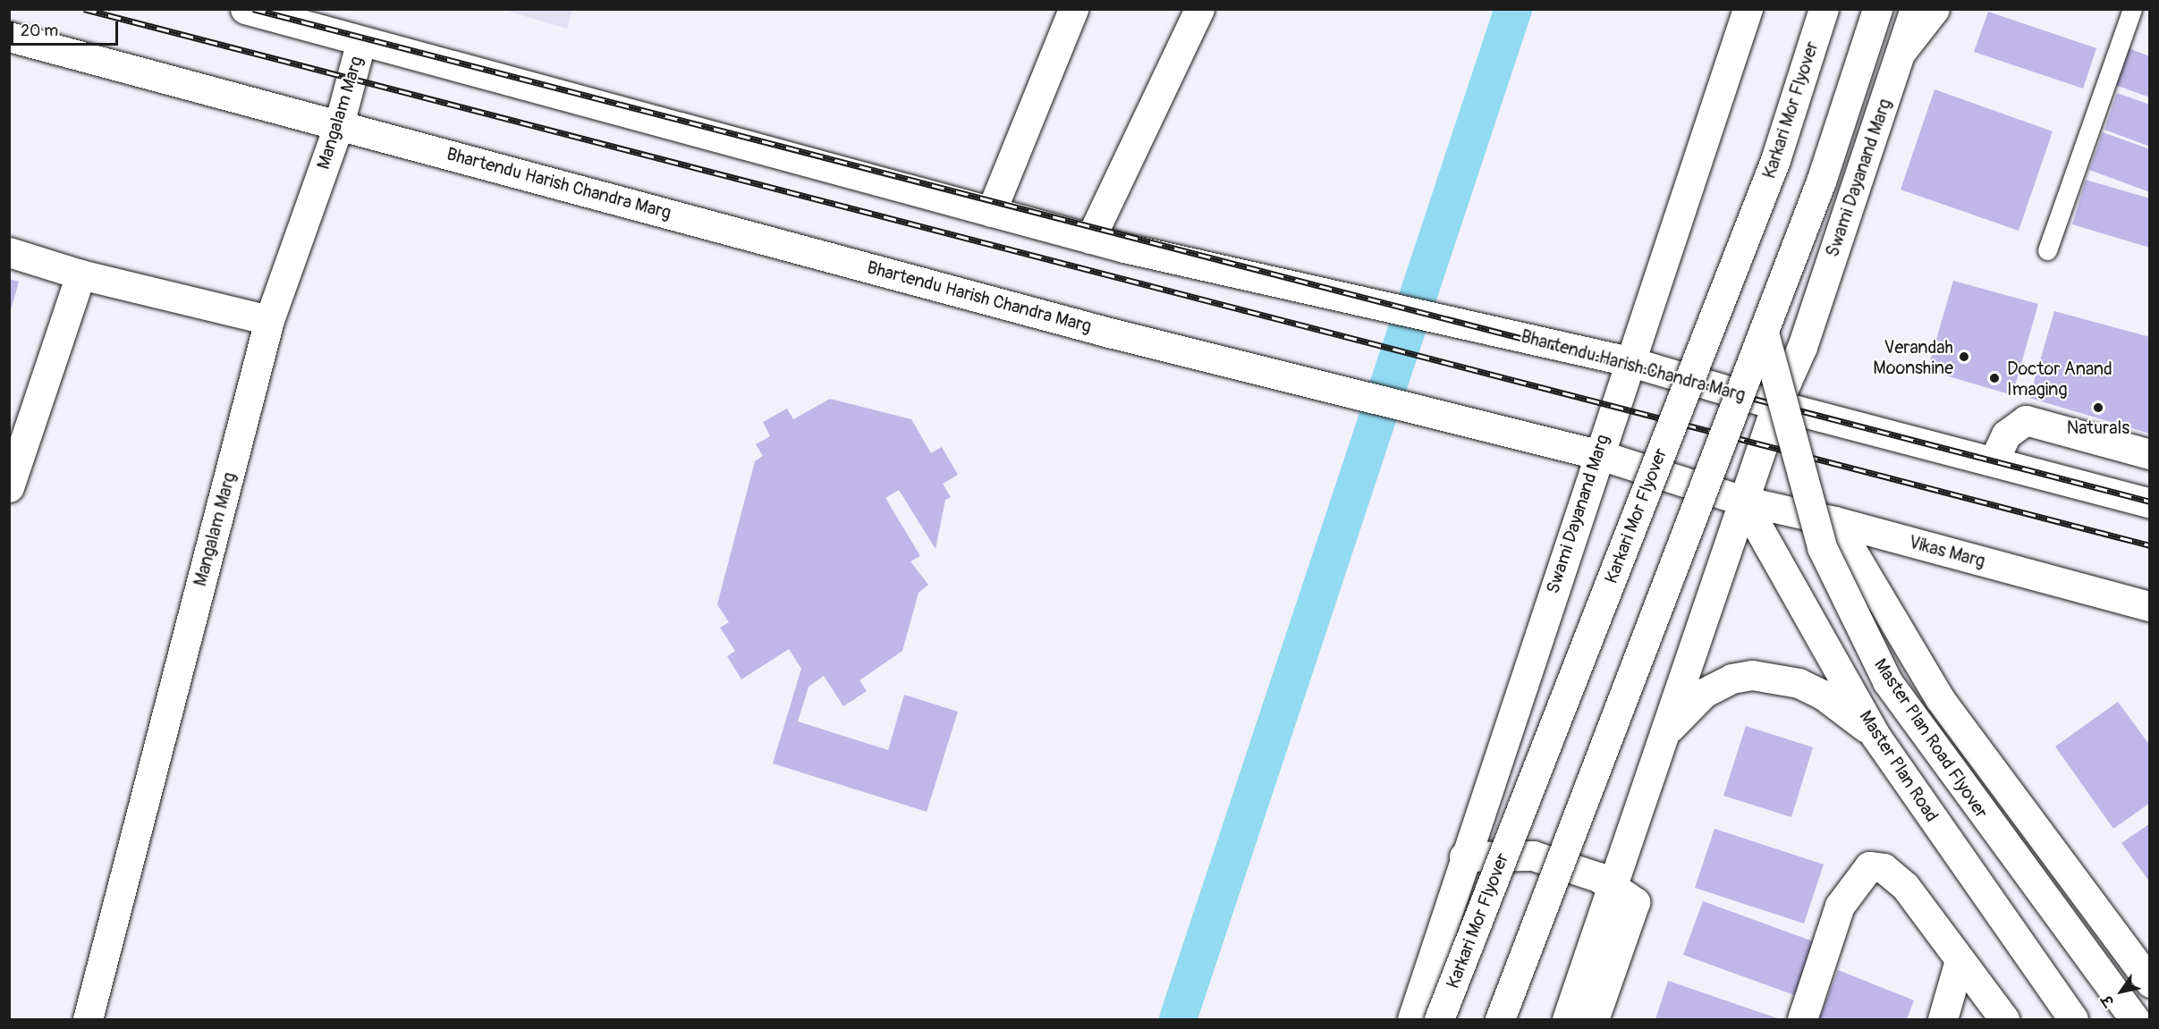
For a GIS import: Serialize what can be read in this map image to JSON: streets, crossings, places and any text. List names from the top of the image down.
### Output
{
  "streets": {
    "main road": [
      "Karkari Mor Flyover",
      "Mangalam Marg",
      "Swami Dayanand Marg",
      "Bhartendu Harish Chandra Marg",
      "Vikas Marg",
      "Master Plan Road Flyover",
      "Master Plan Road"
    ]
  },
  "crossings": [
    ["Mangalam Marg", "Bhartendu Harish Chandra Marg"],
    ["Swami Dayanand Marg", "Bhartendu Harish Chandra Marg"],
    ["Swami Dayanand Marg", "Vikas Marg"],
    ["Swami Dayanand Marg", "Master Plan Road"],
    ["Vikas Marg", "Master Plan Road"]
  ],
  "places": ["Verandah Moonshine", "Doctor Anand Imaging", "Naturals"],
  "scale_bar": "20 m",
  "north": "bottom left"
}
